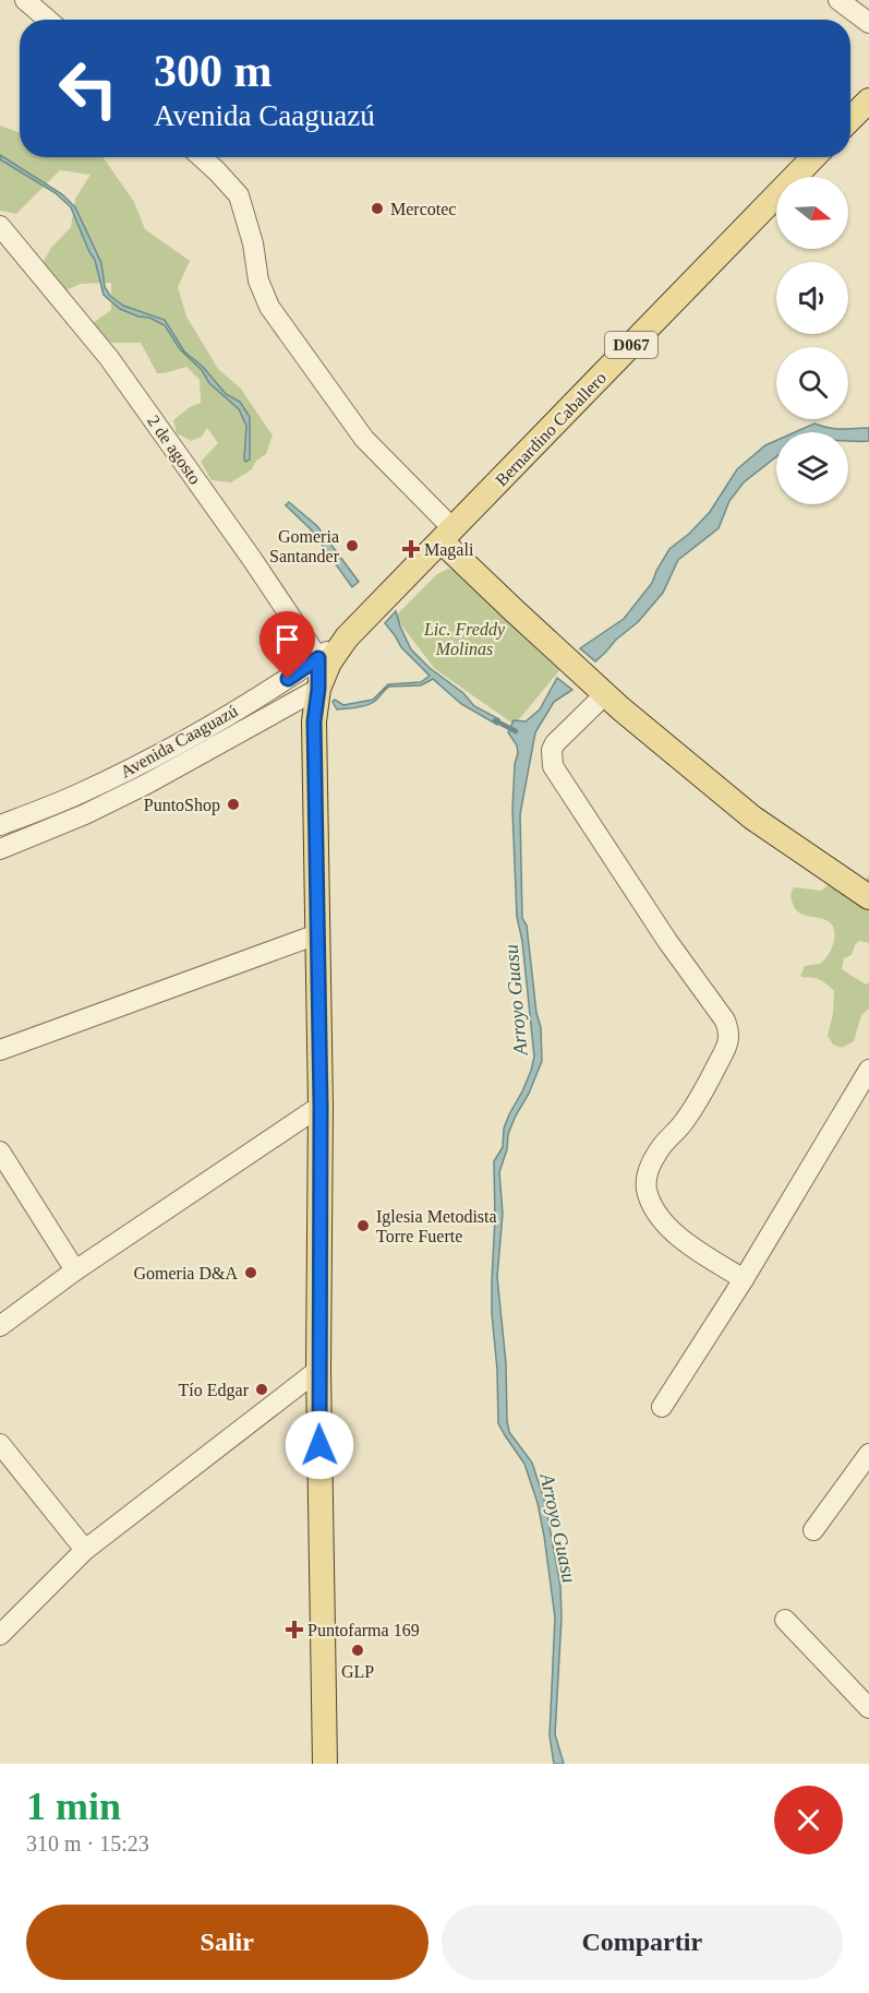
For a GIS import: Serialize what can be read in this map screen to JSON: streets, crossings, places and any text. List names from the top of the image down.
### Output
{
  "streets": {
    "main road": ["D067", "Bernardino Caballero"],
    "street": ["2 de agosto", "Avenida Caaguazú"]
  },
  "crossings": [
    ["D067", "Bernardino Caballero"],
    ["D067", "Avenida Caaguazú"],
    ["Bernardino Caballero", "Avenida Caaguazú"],
    ["2 de agosto", "Avenida Caaguazú"]
  ],
  "water": ["Arroyo Guasu"],
  "parks": ["Lic. Freddy Molinas"],
  "places": {
    "other": [
      "Mercotec",
      "Gomeria Santander",
      "PuntoShop",
      "Iglesia Metodista Torre Fuerte",
      "Gomeria D&A",
      "Tío Edgar",
      "GLP"
    ],
    "health": ["Magali", "Puntofarma 169"]
  },
  "north": "right",
  "page": {
    "turn": ["300 m", "Avenida Caaguazú"],
    "heading": ["1 min", "310 m · 15:23"],
    "buttons": ["Salir", "Compartir"]
  }
}
